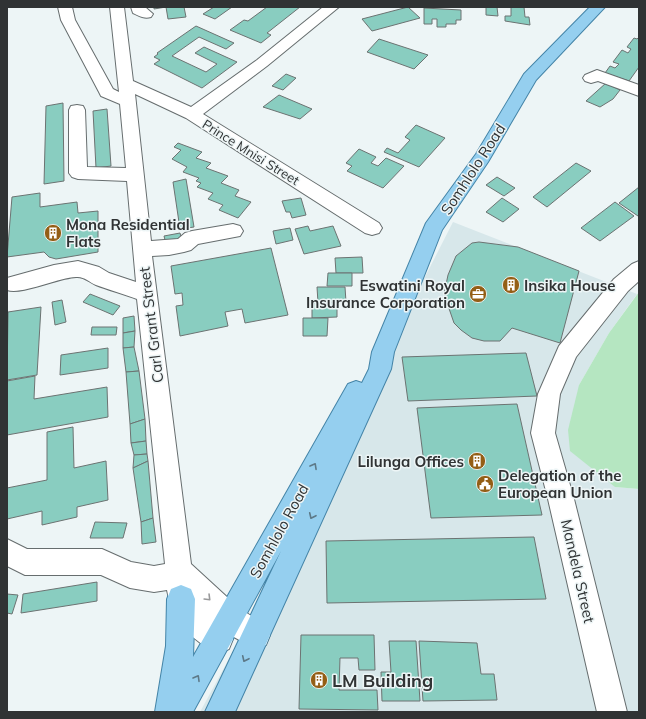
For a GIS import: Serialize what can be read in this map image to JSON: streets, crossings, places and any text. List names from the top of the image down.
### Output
{
  "streets": {
    "main road": ["Somhlolo Road"],
    "street": ["Prince Mnisi Street", "Carl Grant Street", "Mandela Street"]
  },
  "crossings": [
    ["Prince Mnisi Street", "Carl Grant Street"]
  ],
  "places": {
    "building": [
      "Mona Residential Flats",
      "Insika House",
      "Lilunga Offices",
      "LM Building"
    ],
    "office": ["Eswatini Royal Insurance Corporation"],
    "public building": ["Delegation of the European Union"]
  }
}
